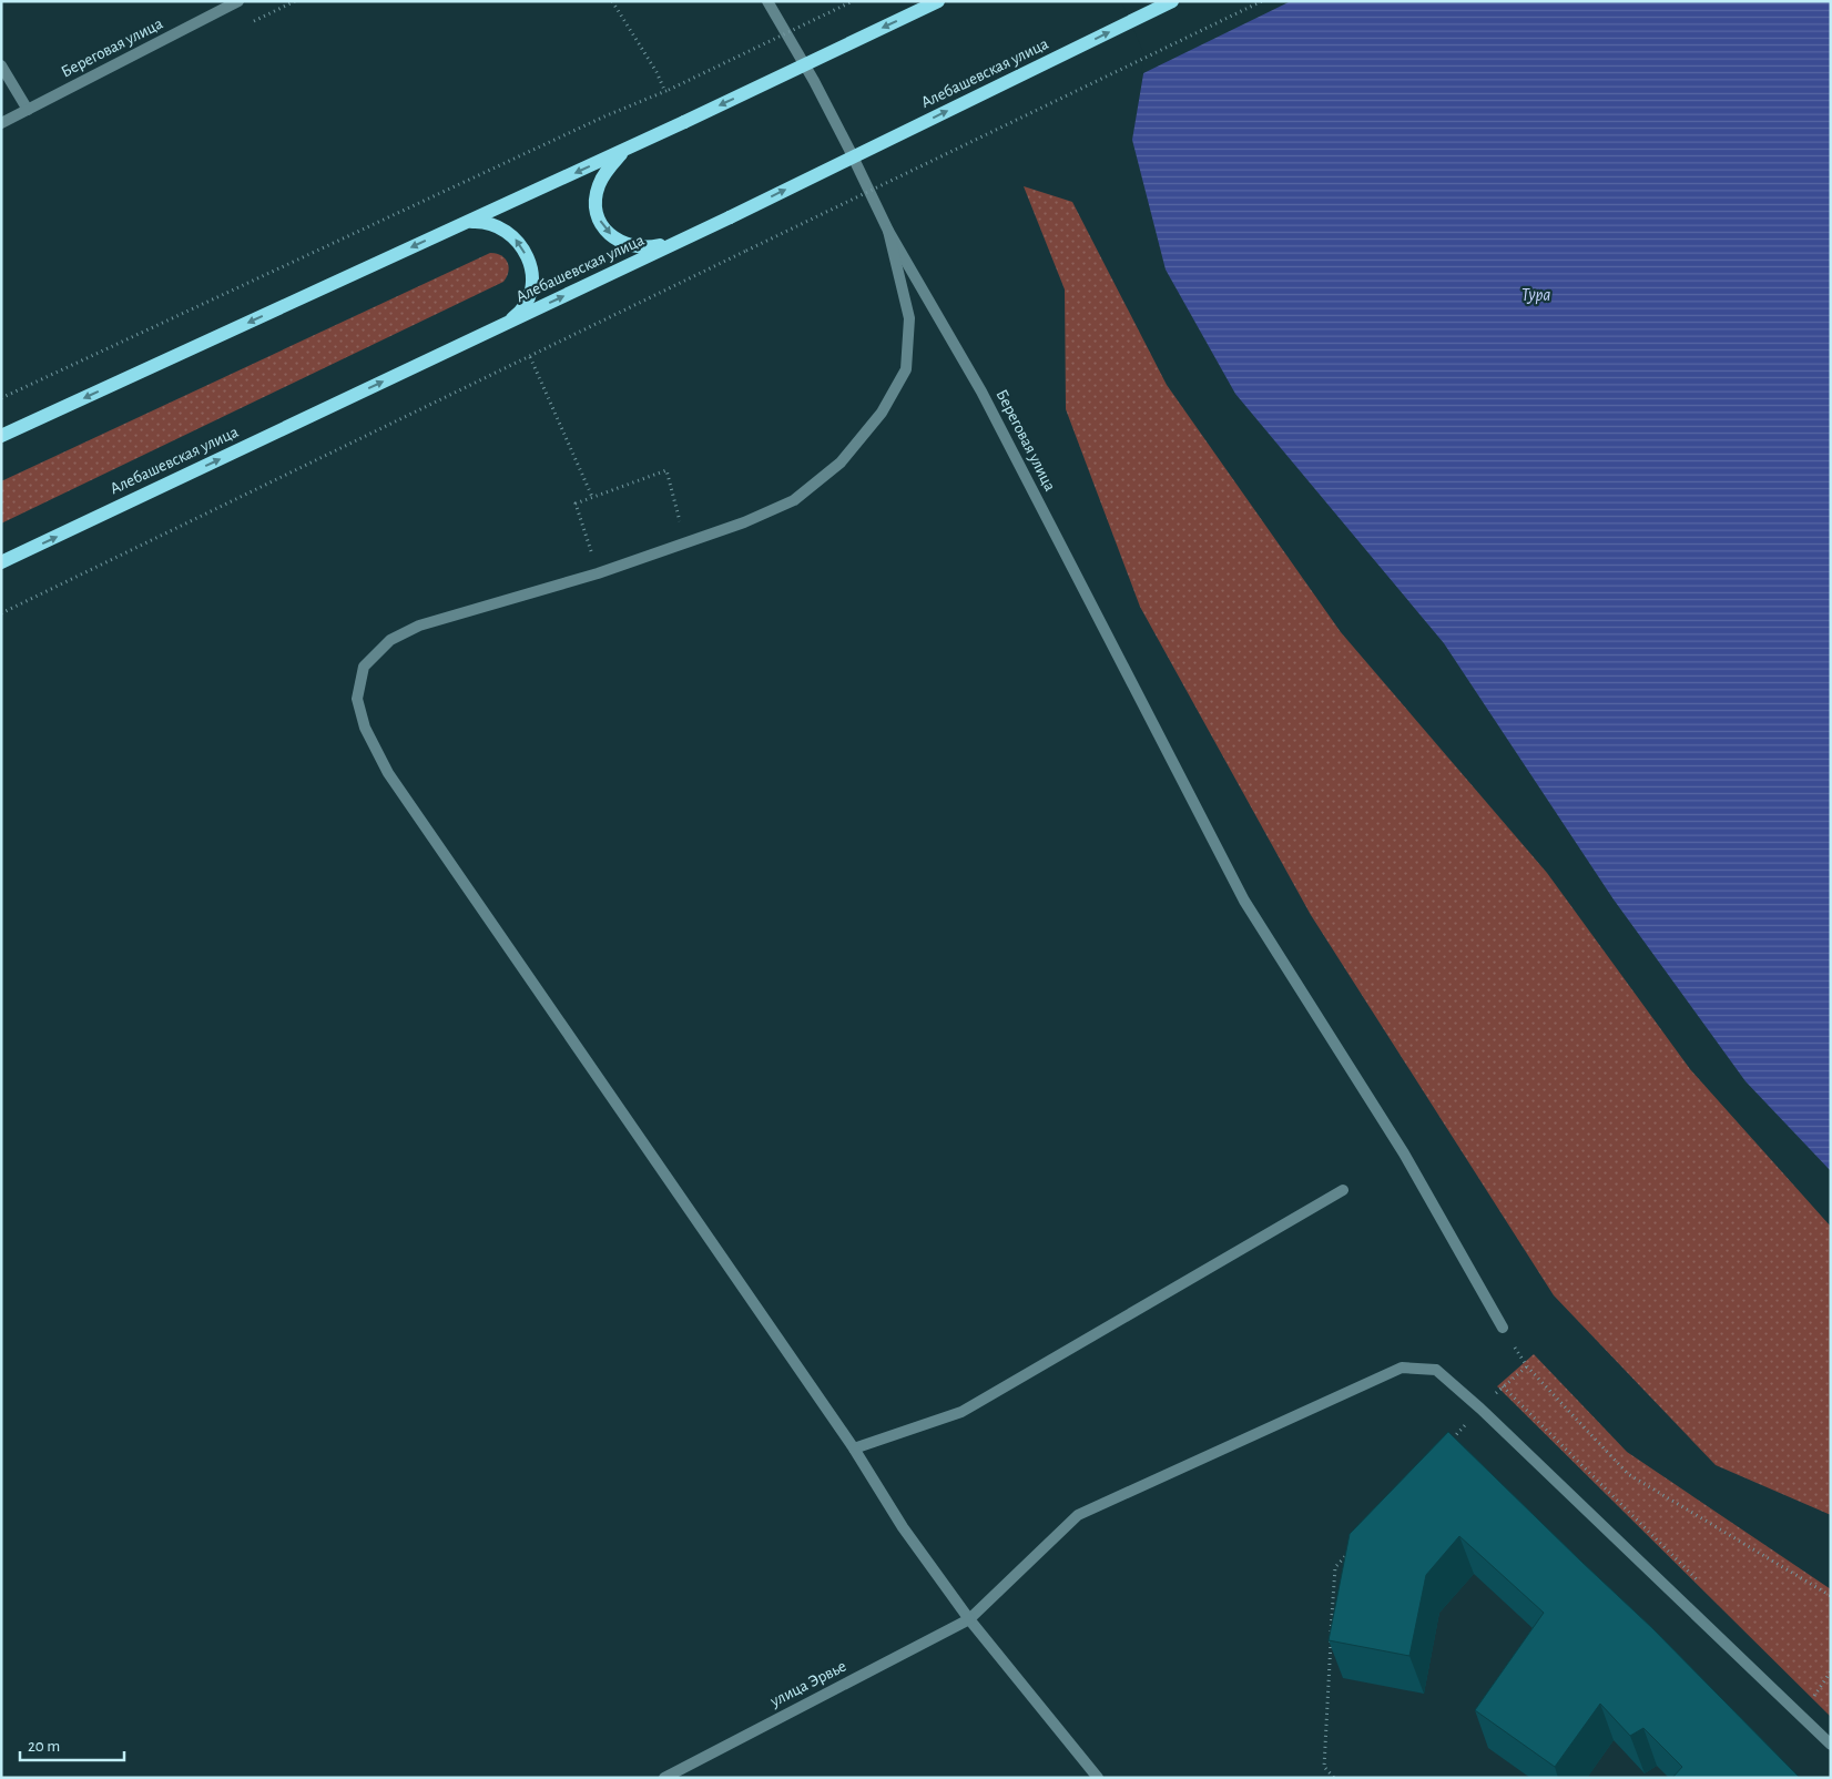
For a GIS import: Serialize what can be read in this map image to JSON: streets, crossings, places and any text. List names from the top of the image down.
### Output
{
  "streets": {
    "main road": ["Алебашевская улица"],
    "street": ["Береговая улица", "улица Эрвье"]
  },
  "water": ["Тура"],
  "scale_bar": "20 m"
}
